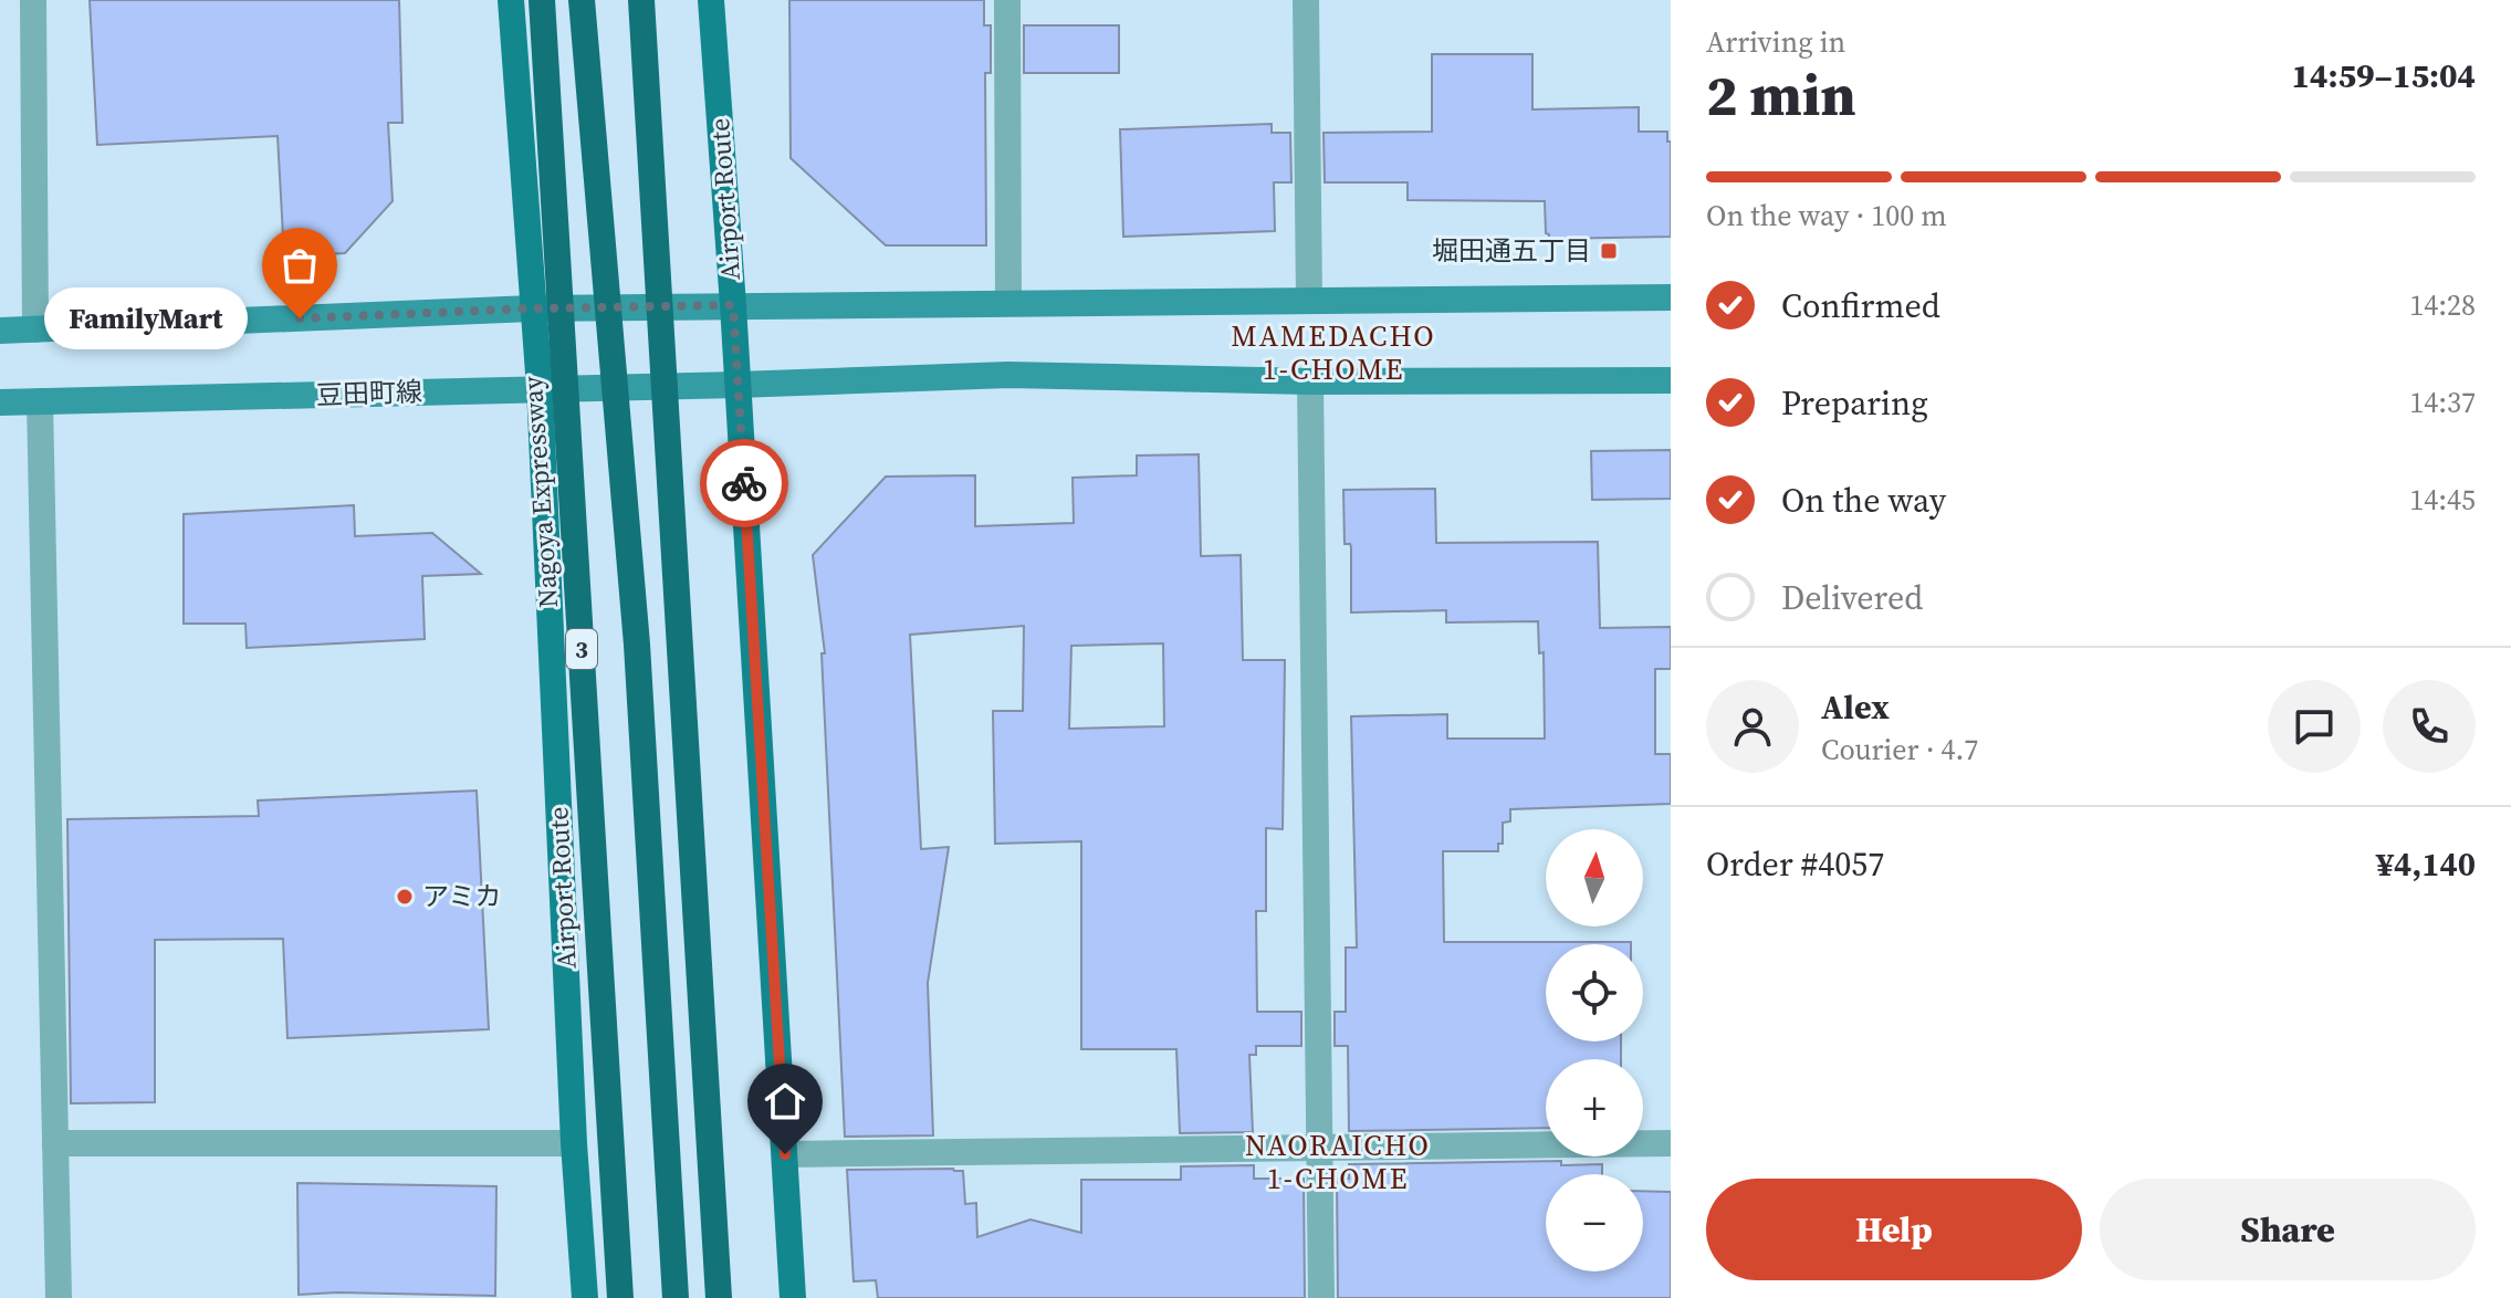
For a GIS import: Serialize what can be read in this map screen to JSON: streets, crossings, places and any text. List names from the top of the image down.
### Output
{
  "streets": {
    "highway": ["Nagoya Expressway", "3"],
    "main road": ["Airport Route"],
    "street": ["豆田町線"]
  },
  "crossings": [
    ["Airport Route", "豆田町線"]
  ],
  "districts": ["MAMEDACHO 1-CHOME", "NAORAICHO 1-CHOME"],
  "places": {
    "transit": ["堀田通五丁目"],
    "other": ["FamilyMart", "アミカ"]
  },
  "north": "top",
  "page": {
    "heading": ["2 min", "Arriving in", "14:59–15:04"],
    "panel": [
      "Alex",
      "Courier · 4.7",
      "Order #4057",
      "¥4,140"
    ],
    "bar": "On the way · 100 m",
    "list": [
      ["Confirmed", "14:28"],
      ["Preparing", "14:37"],
      ["On the way", "14:45"],
      "Delivered"
    ],
    "bubble": "FamilyMart",
    "map_buttons": ["+", "−"],
    "buttons": ["Help", "Share"]
  }
}
